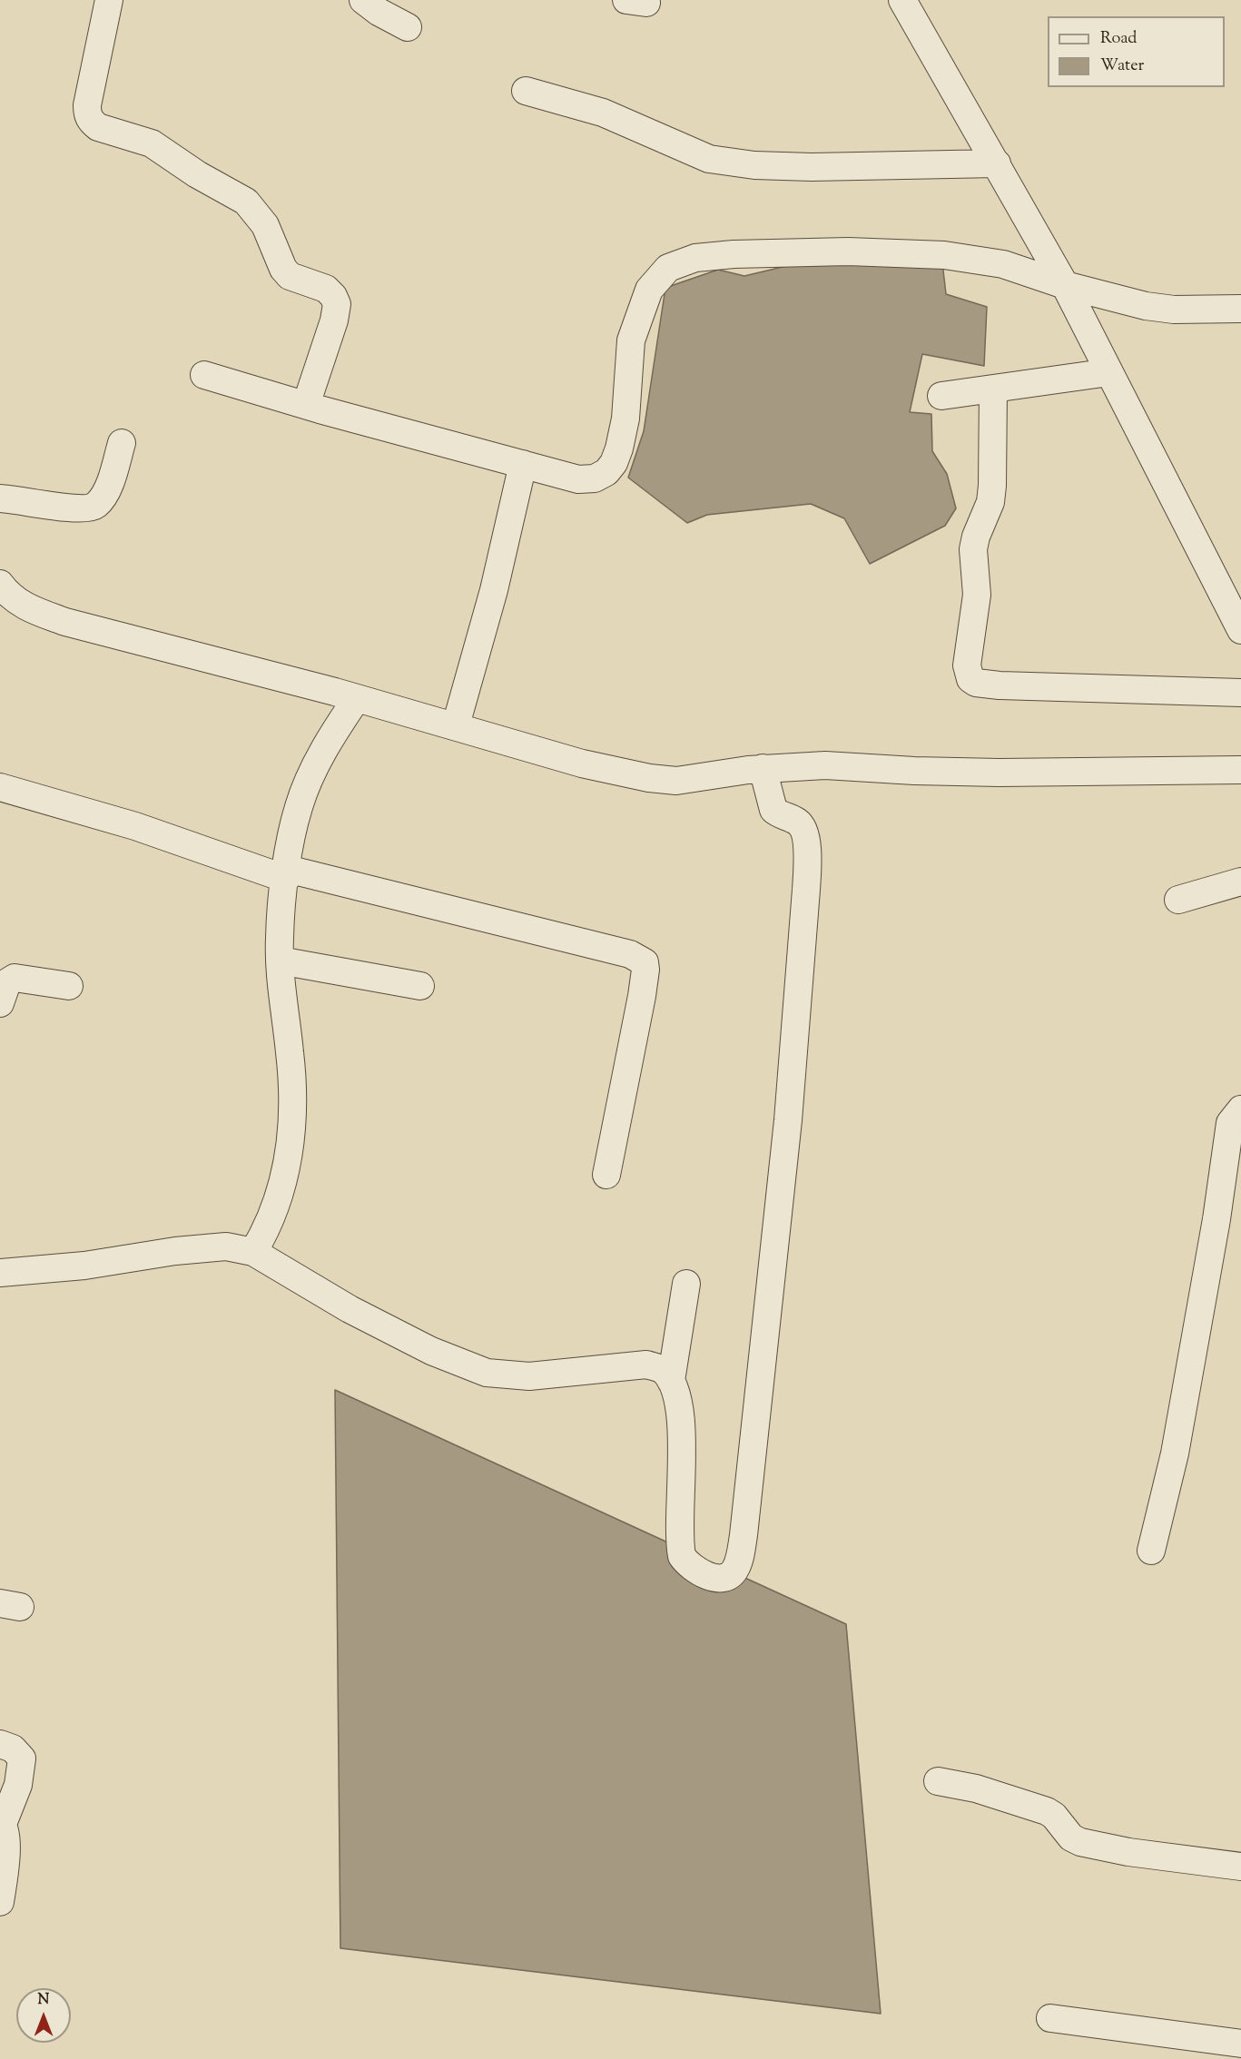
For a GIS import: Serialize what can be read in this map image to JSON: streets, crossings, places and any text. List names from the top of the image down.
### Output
{
  "legend": ["Road", "Water"],
  "north": "top"
}
